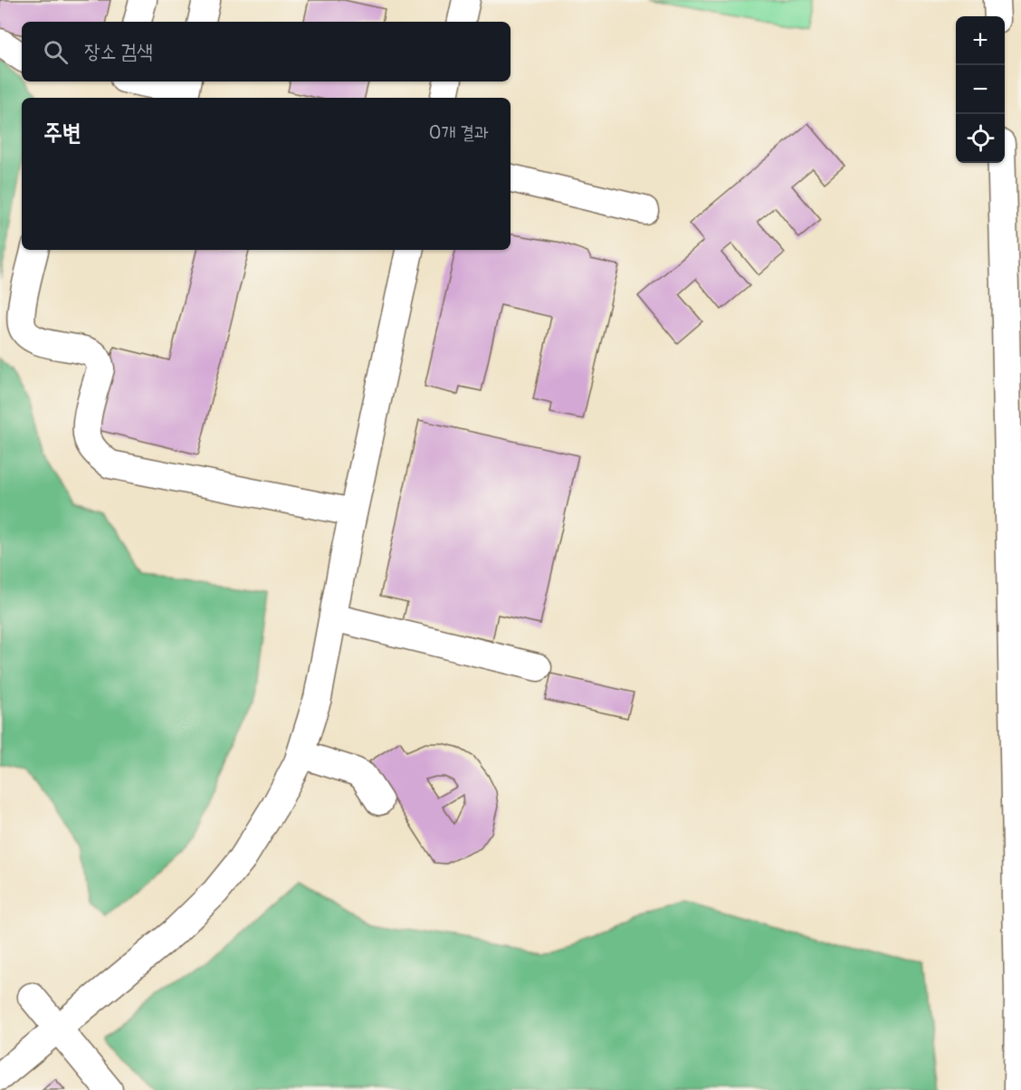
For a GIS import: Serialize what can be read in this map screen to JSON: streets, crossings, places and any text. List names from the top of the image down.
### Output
{
  "page": {
    "map_buttons": ["+", "−"],
    "search": "장소 검색",
    "heading": ["주변", "0개 결과"]
  }
}
